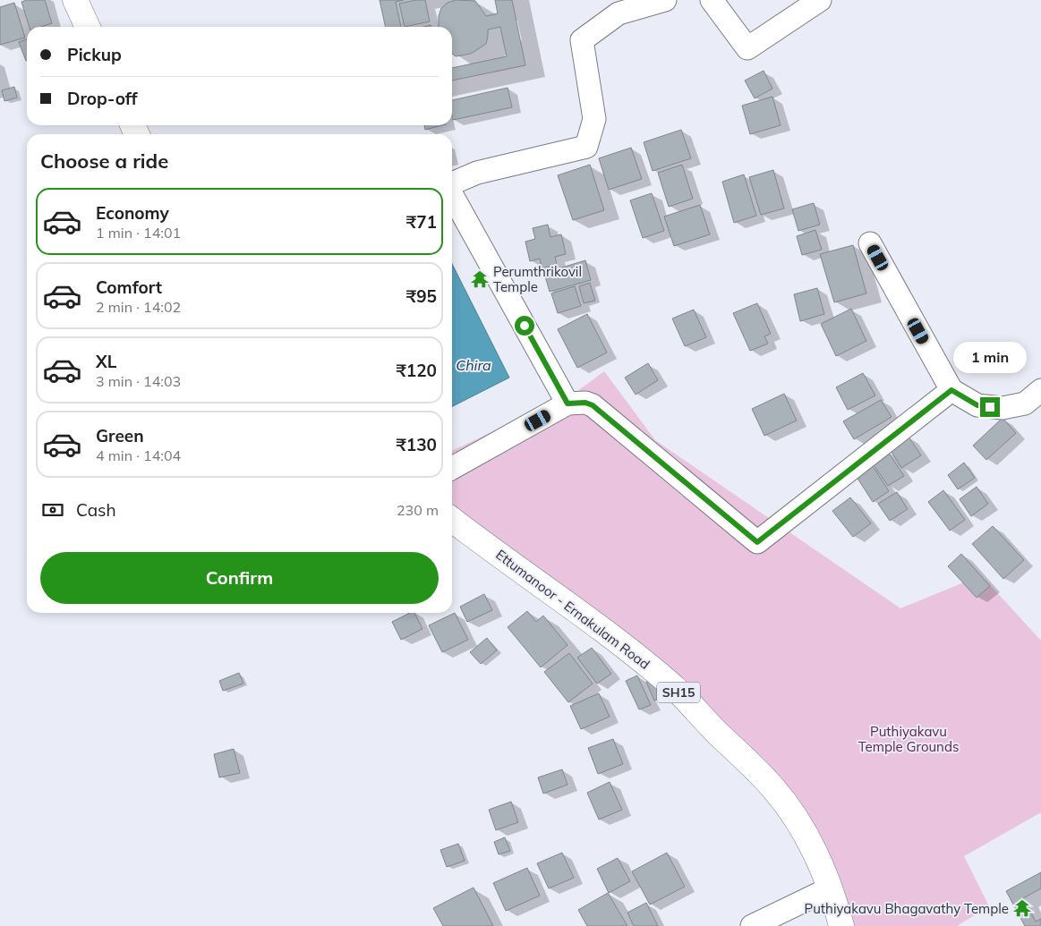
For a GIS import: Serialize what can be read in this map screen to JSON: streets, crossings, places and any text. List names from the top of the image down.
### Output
{
  "streets": {
    "main road": ["Ettumanoor - Ernakulam Road", "SH15"]
  },
  "water": ["Chira"],
  "parks": ["Puthiyakavu Temple Grounds"],
  "places": {
    "temple": ["Perumthrikovil Temple", "Puthiyakavu Bhagavathy Temple"]
  },
  "page": {
    "banner": ["Pickup", "Drop-off"],
    "heading": "Choose a ride",
    "list": [
      {
        "name": "Economy",
        "note": "1 min · 14:01",
        "value": "₹71"
      },
      {
        "name": "Comfort",
        "note": "2 min · 14:02",
        "value": "₹95"
      },
      {
        "name": "XL",
        "note": "3 min · 14:03",
        "value": "₹120"
      },
      {
        "name": "Green",
        "note": "4 min · 14:04",
        "value": "₹130"
      }
    ],
    "bubble": "1 min",
    "pay": ["Cash", "230 m"],
    "buttons": "Confirm"
  }
}
